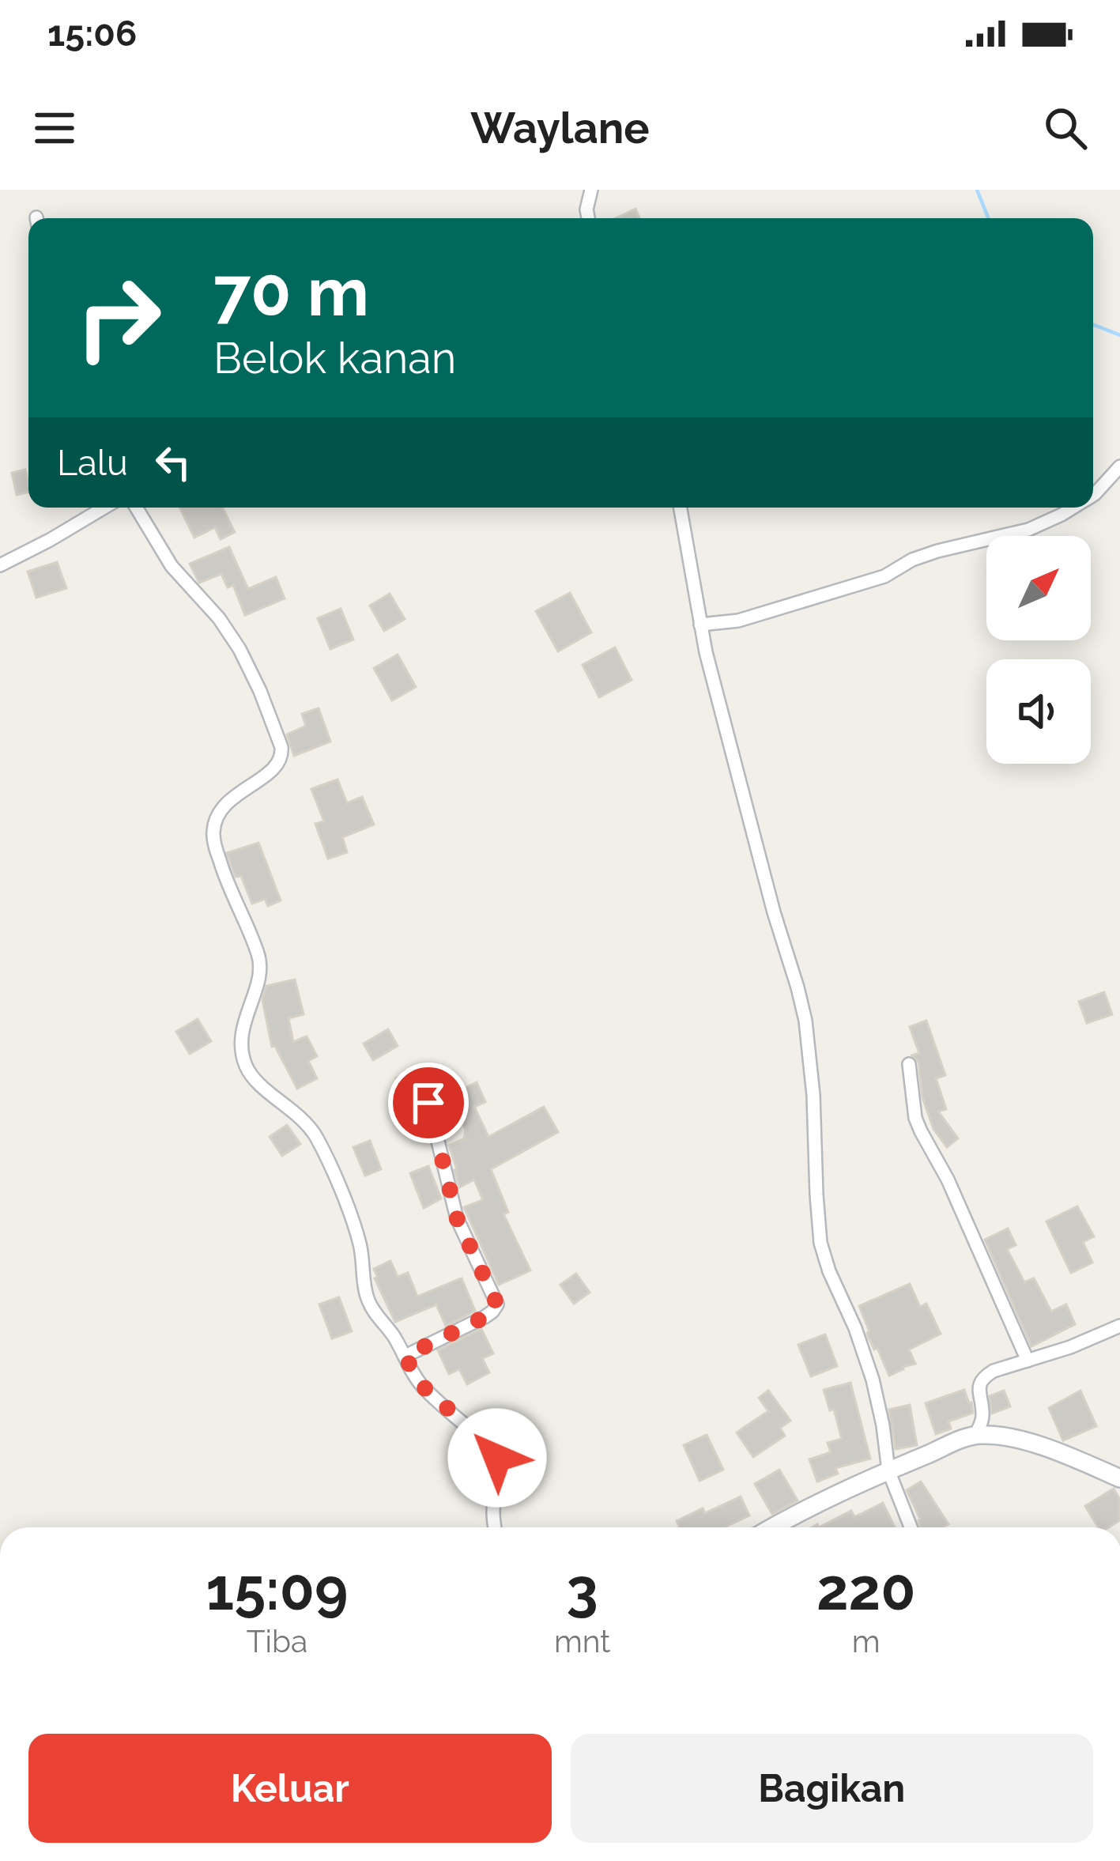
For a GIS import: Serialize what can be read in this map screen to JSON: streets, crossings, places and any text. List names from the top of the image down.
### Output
{
  "north": "top right",
  "page": {
    "status": "15:06",
    "header": "Waylane",
    "turn": ["70 m", "Belok kanan"],
    "then": "Lalu",
    "eta": [
      "15:09",
      "Tiba",
      "3",
      "mnt",
      "220",
      "m"
    ],
    "buttons": ["Keluar", "Bagikan"]
  }
}
